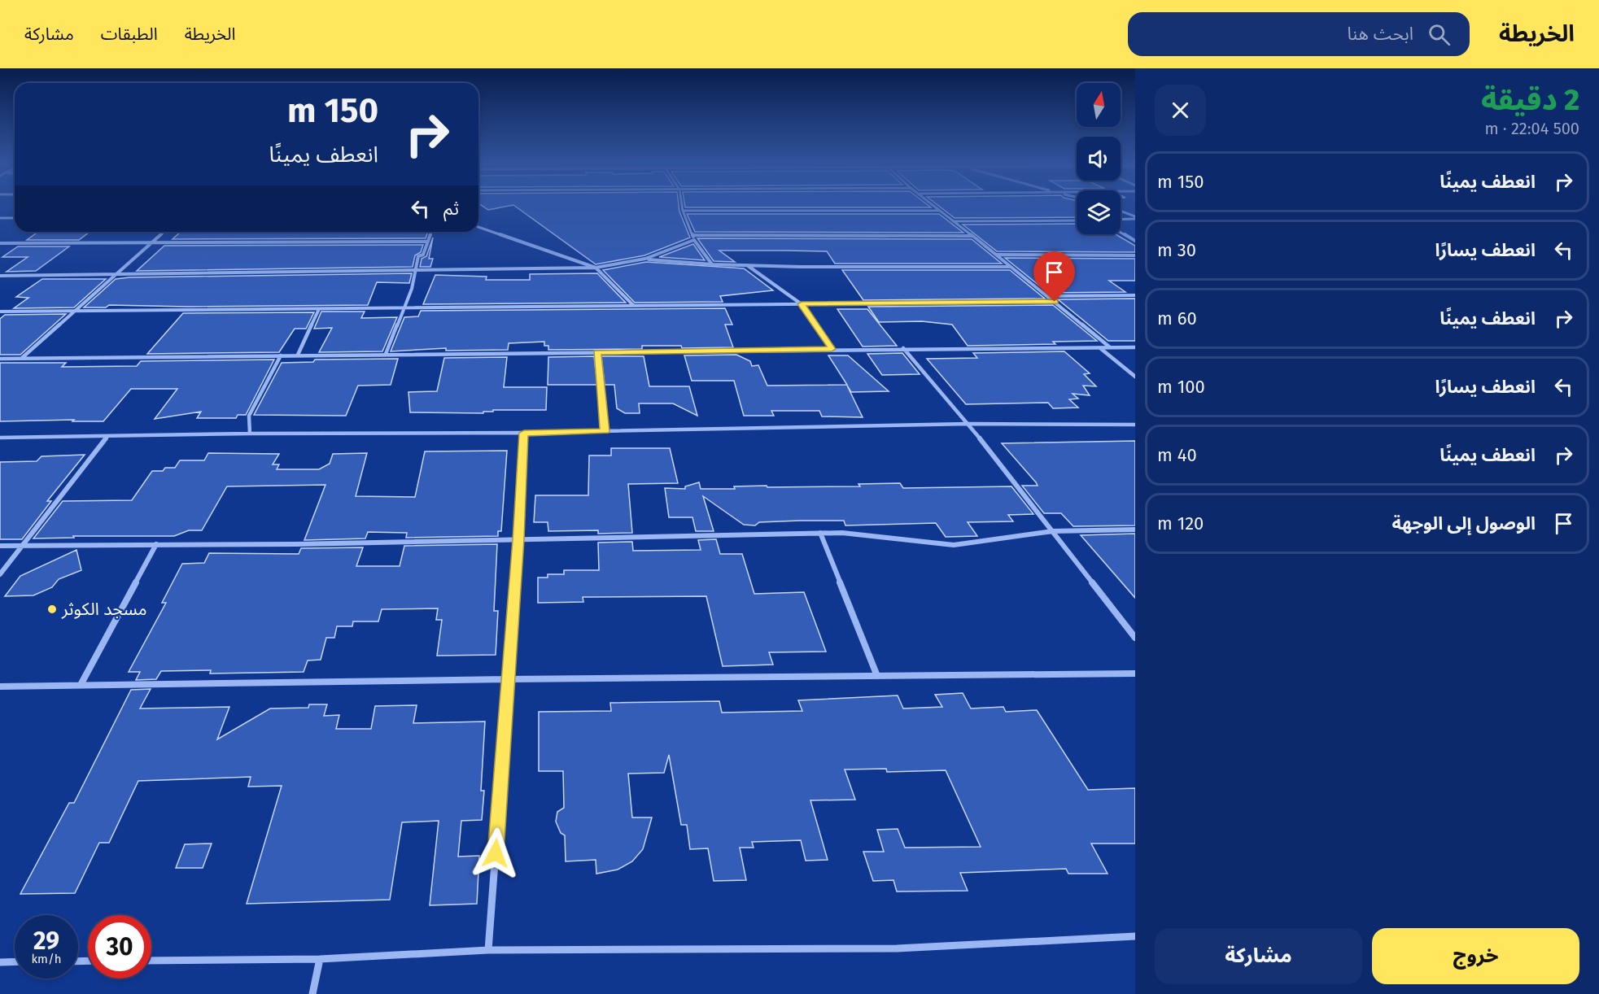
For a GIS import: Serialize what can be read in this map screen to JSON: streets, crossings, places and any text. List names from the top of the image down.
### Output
{
  "places": ["مسجد الكوثر"],
  "north": "top",
  "page": {
    "header": "الخريطة",
    "search": "ابحث هنا",
    "nav": ["الخريطة", "الطبقات", "مشاركة"],
    "heading": ["2 دقيقة", "500 m · 22:04"],
    "turn": ["150 m", "انعطف يمينًا"],
    "list": [
      {
        "name": "انعطف يمينًا",
        "value": "150 m"
      },
      {
        "name": "انعطف يسارًا",
        "value": "30 m"
      },
      {
        "name": "انعطف يمينًا",
        "value": "60 m"
      },
      {
        "name": "انعطف يسارًا",
        "value": "100 m"
      },
      {
        "name": "انعطف يمينًا",
        "value": "40 m"
      },
      {
        "name": "الوصول إلى الوجهة",
        "value": "120 m"
      }
    ],
    "then": "ثم",
    "speed": "29 km/h",
    "limit": "30",
    "buttons": ["خروج", "مشاركة"]
  }
}
